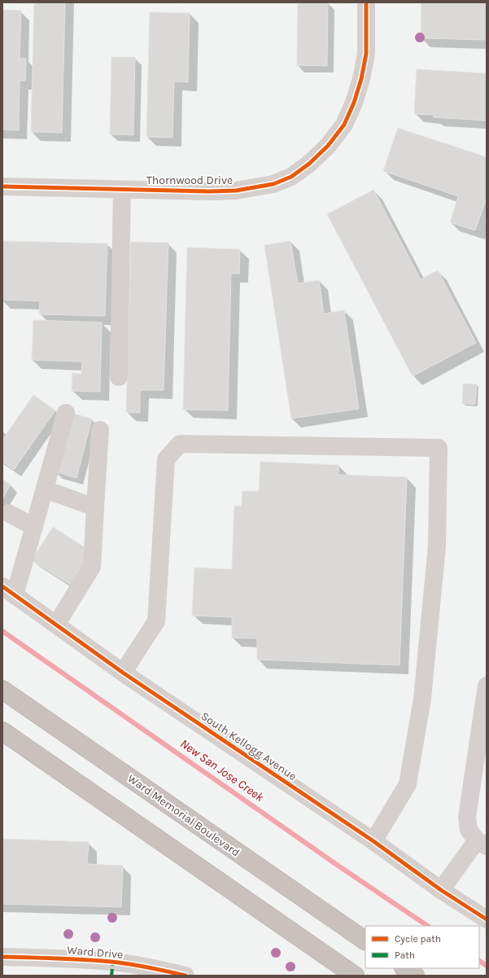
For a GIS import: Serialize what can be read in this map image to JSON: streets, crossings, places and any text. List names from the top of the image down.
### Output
{
  "streets": {
    "highway": ["Ward Memorial Boulevard"],
    "street": ["Thornwood Drive", "South Kellogg Avenue", "Ward Drive"]
  },
  "water": ["New San Jose Creek"],
  "legend": ["Cycle path", "Path"]
}
